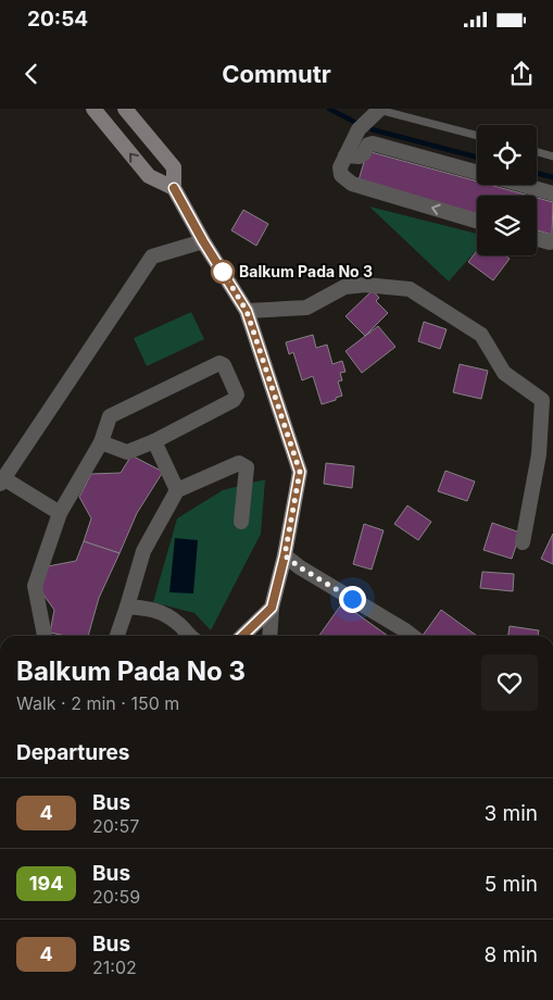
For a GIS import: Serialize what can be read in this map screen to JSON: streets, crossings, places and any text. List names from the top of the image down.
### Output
{
  "places": ["Balkum Pada No 3"],
  "lines": ["bus line 4"],
  "page": {
    "status": "20:54",
    "header": "Commutr",
    "heading": [
      ["Balkum Pada No 3", "Walk · 2 min · 150 m"],
      "Departures"
    ],
    "list": [
      {
        "mark": "4",
        "name": "Bus",
        "note": "20:57",
        "value": "3 min"
      },
      {
        "mark": "194",
        "name": "Bus",
        "note": "20:59",
        "value": "5 min"
      },
      {
        "mark": "4",
        "name": "Bus",
        "note": "21:02",
        "value": "8 min"
      }
    ]
  }
}
